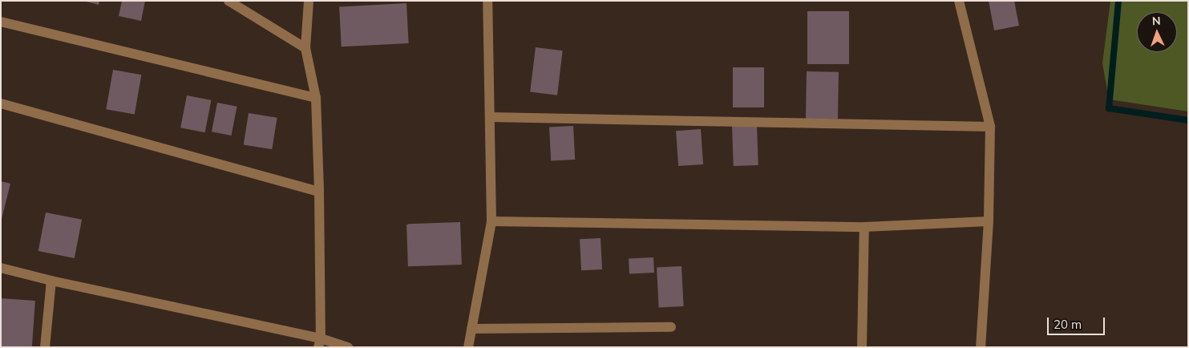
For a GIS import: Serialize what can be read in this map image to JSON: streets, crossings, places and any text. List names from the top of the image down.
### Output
{
  "scale_bar": "20 m",
  "north": "top"
}
